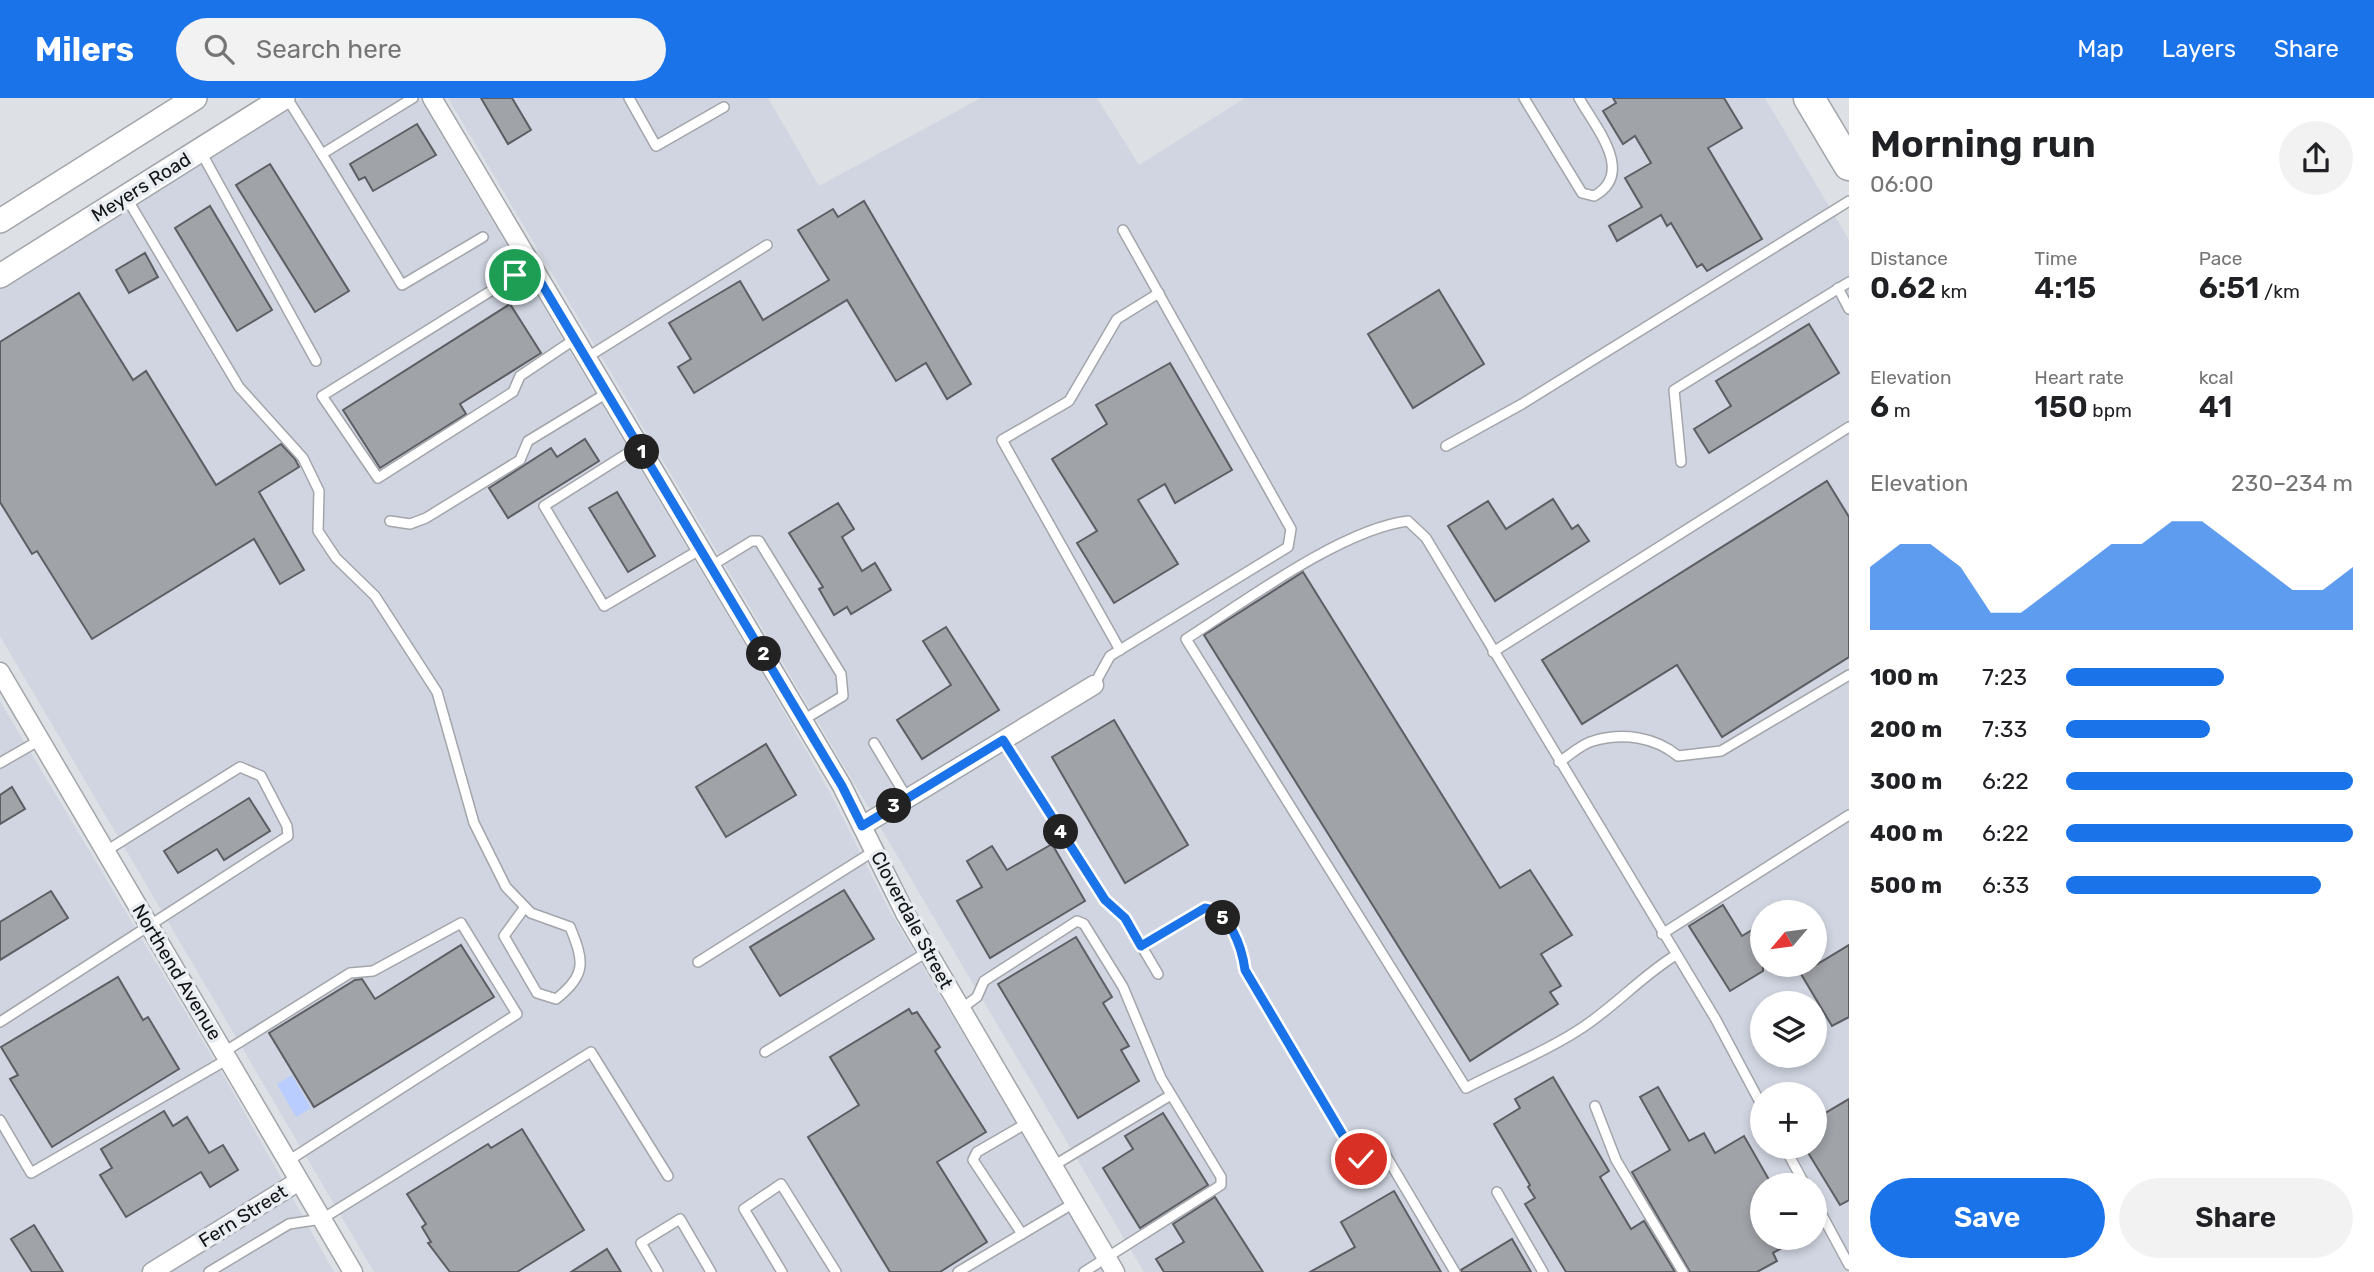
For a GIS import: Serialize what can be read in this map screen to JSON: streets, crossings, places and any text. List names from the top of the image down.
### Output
{
  "streets": {
    "street": [
      "Meyers Road",
      "Cloverdale Street",
      "Northend Avenue",
      "Fern Street"
    ]
  },
  "crossings": [
    ["Northend Avenue", "Fern Street"]
  ],
  "north": "bottom left",
  "page": {
    "header": "Milers",
    "search": "Search here",
    "nav": ["Map", "Layers", "Share"],
    "heading": ["Morning run", "06:00"],
    "stats": [
      ["Distance", "0.62 km"],
      ["Time", "4:15"],
      ["Pace", "6:51 /km"],
      ["Elevation", "6 m"],
      ["Heart rate", "150 bpm"],
      ["kcal", "41"]
    ],
    "pins": [
      "1",
      "2",
      "3",
      "4",
      "5"
    ],
    "chart": ["Elevation", "230–234 m"],
    "list": [
      {
        "name": "100 m",
        "note": "7:23"
      },
      {
        "name": "200 m",
        "note": "7:33"
      },
      {
        "name": "300 m",
        "note": "6:22"
      },
      {
        "name": "400 m",
        "note": "6:22"
      },
      {
        "name": "500 m",
        "note": "6:33"
      }
    ],
    "map_buttons": ["+", "−"],
    "buttons": ["Save", "Share"]
  }
}
